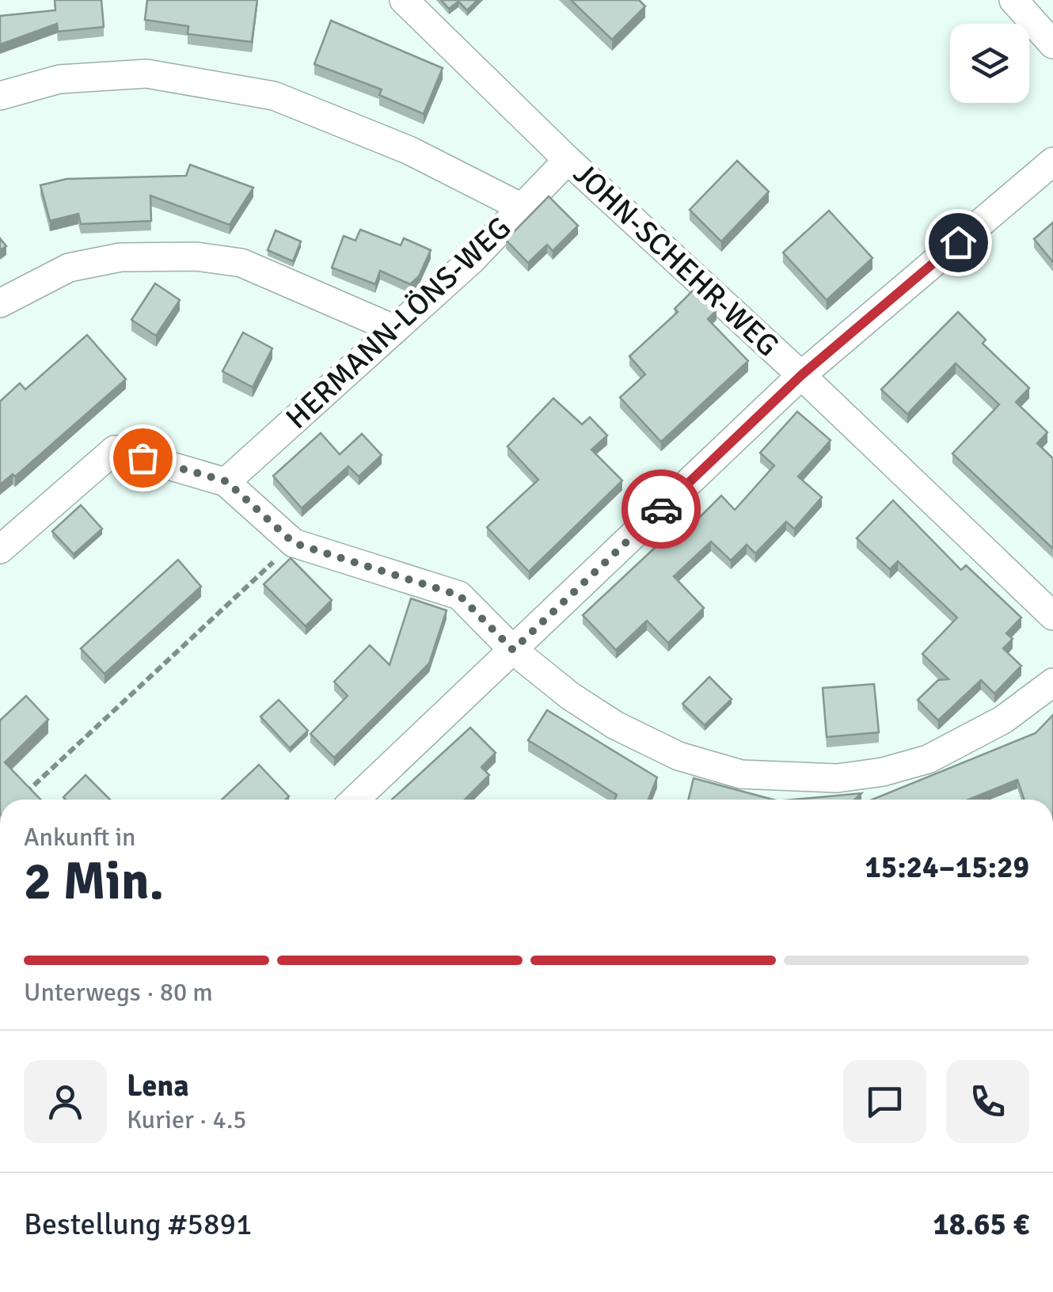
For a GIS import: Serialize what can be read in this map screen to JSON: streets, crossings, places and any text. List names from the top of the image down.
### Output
{
  "streets": {
    "street": ["JOHN-SCHEHR-WEG", "HERMANN-LÖNS-WEG"]
  },
  "crossings": [
    ["JOHN-SCHEHR-WEG", "HERMANN-LÖNS-WEG"]
  ],
  "page": {
    "heading": ["2 Min.", "Ankunft in", "15:24–15:29"],
    "panel": [
      "Lena",
      "Kurier · 4.5",
      "Bestellung #5891",
      "18.65 €"
    ],
    "bar": "Unterwegs · 80 m"
  }
}
